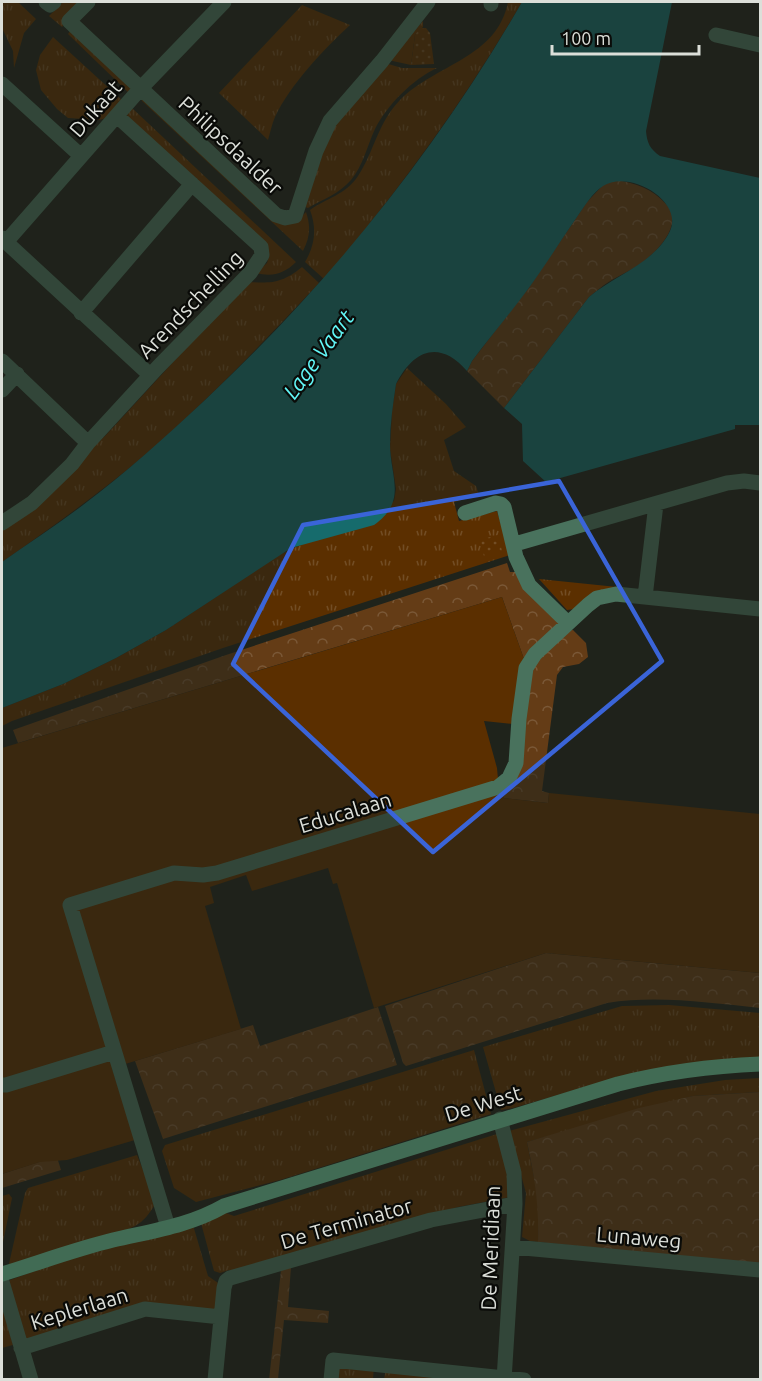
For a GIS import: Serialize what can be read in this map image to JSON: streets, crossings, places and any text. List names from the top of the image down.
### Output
{
  "streets": {
    "main road": ["De West"],
    "street": [
      "Dukaat",
      "Philipsdaalder",
      "Arendschelling",
      "Educalaan",
      "De Terminator",
      "Lunaweg",
      "De Meridiaan",
      "Keplerlaan"
    ]
  },
  "crossings": [
    ["Dukaat", "Philipsdaalder"],
    ["Dukaat", "Arendschelling"],
    ["Educalaan", "De West"],
    ["De West", "De Meridiaan"],
    ["De Terminator", "De Meridiaan"],
    ["De Terminator", "Keplerlaan"],
    ["Lunaweg", "De Meridiaan"]
  ],
  "water": ["Lage Vaart"],
  "scale_bar": "100 m"
}
